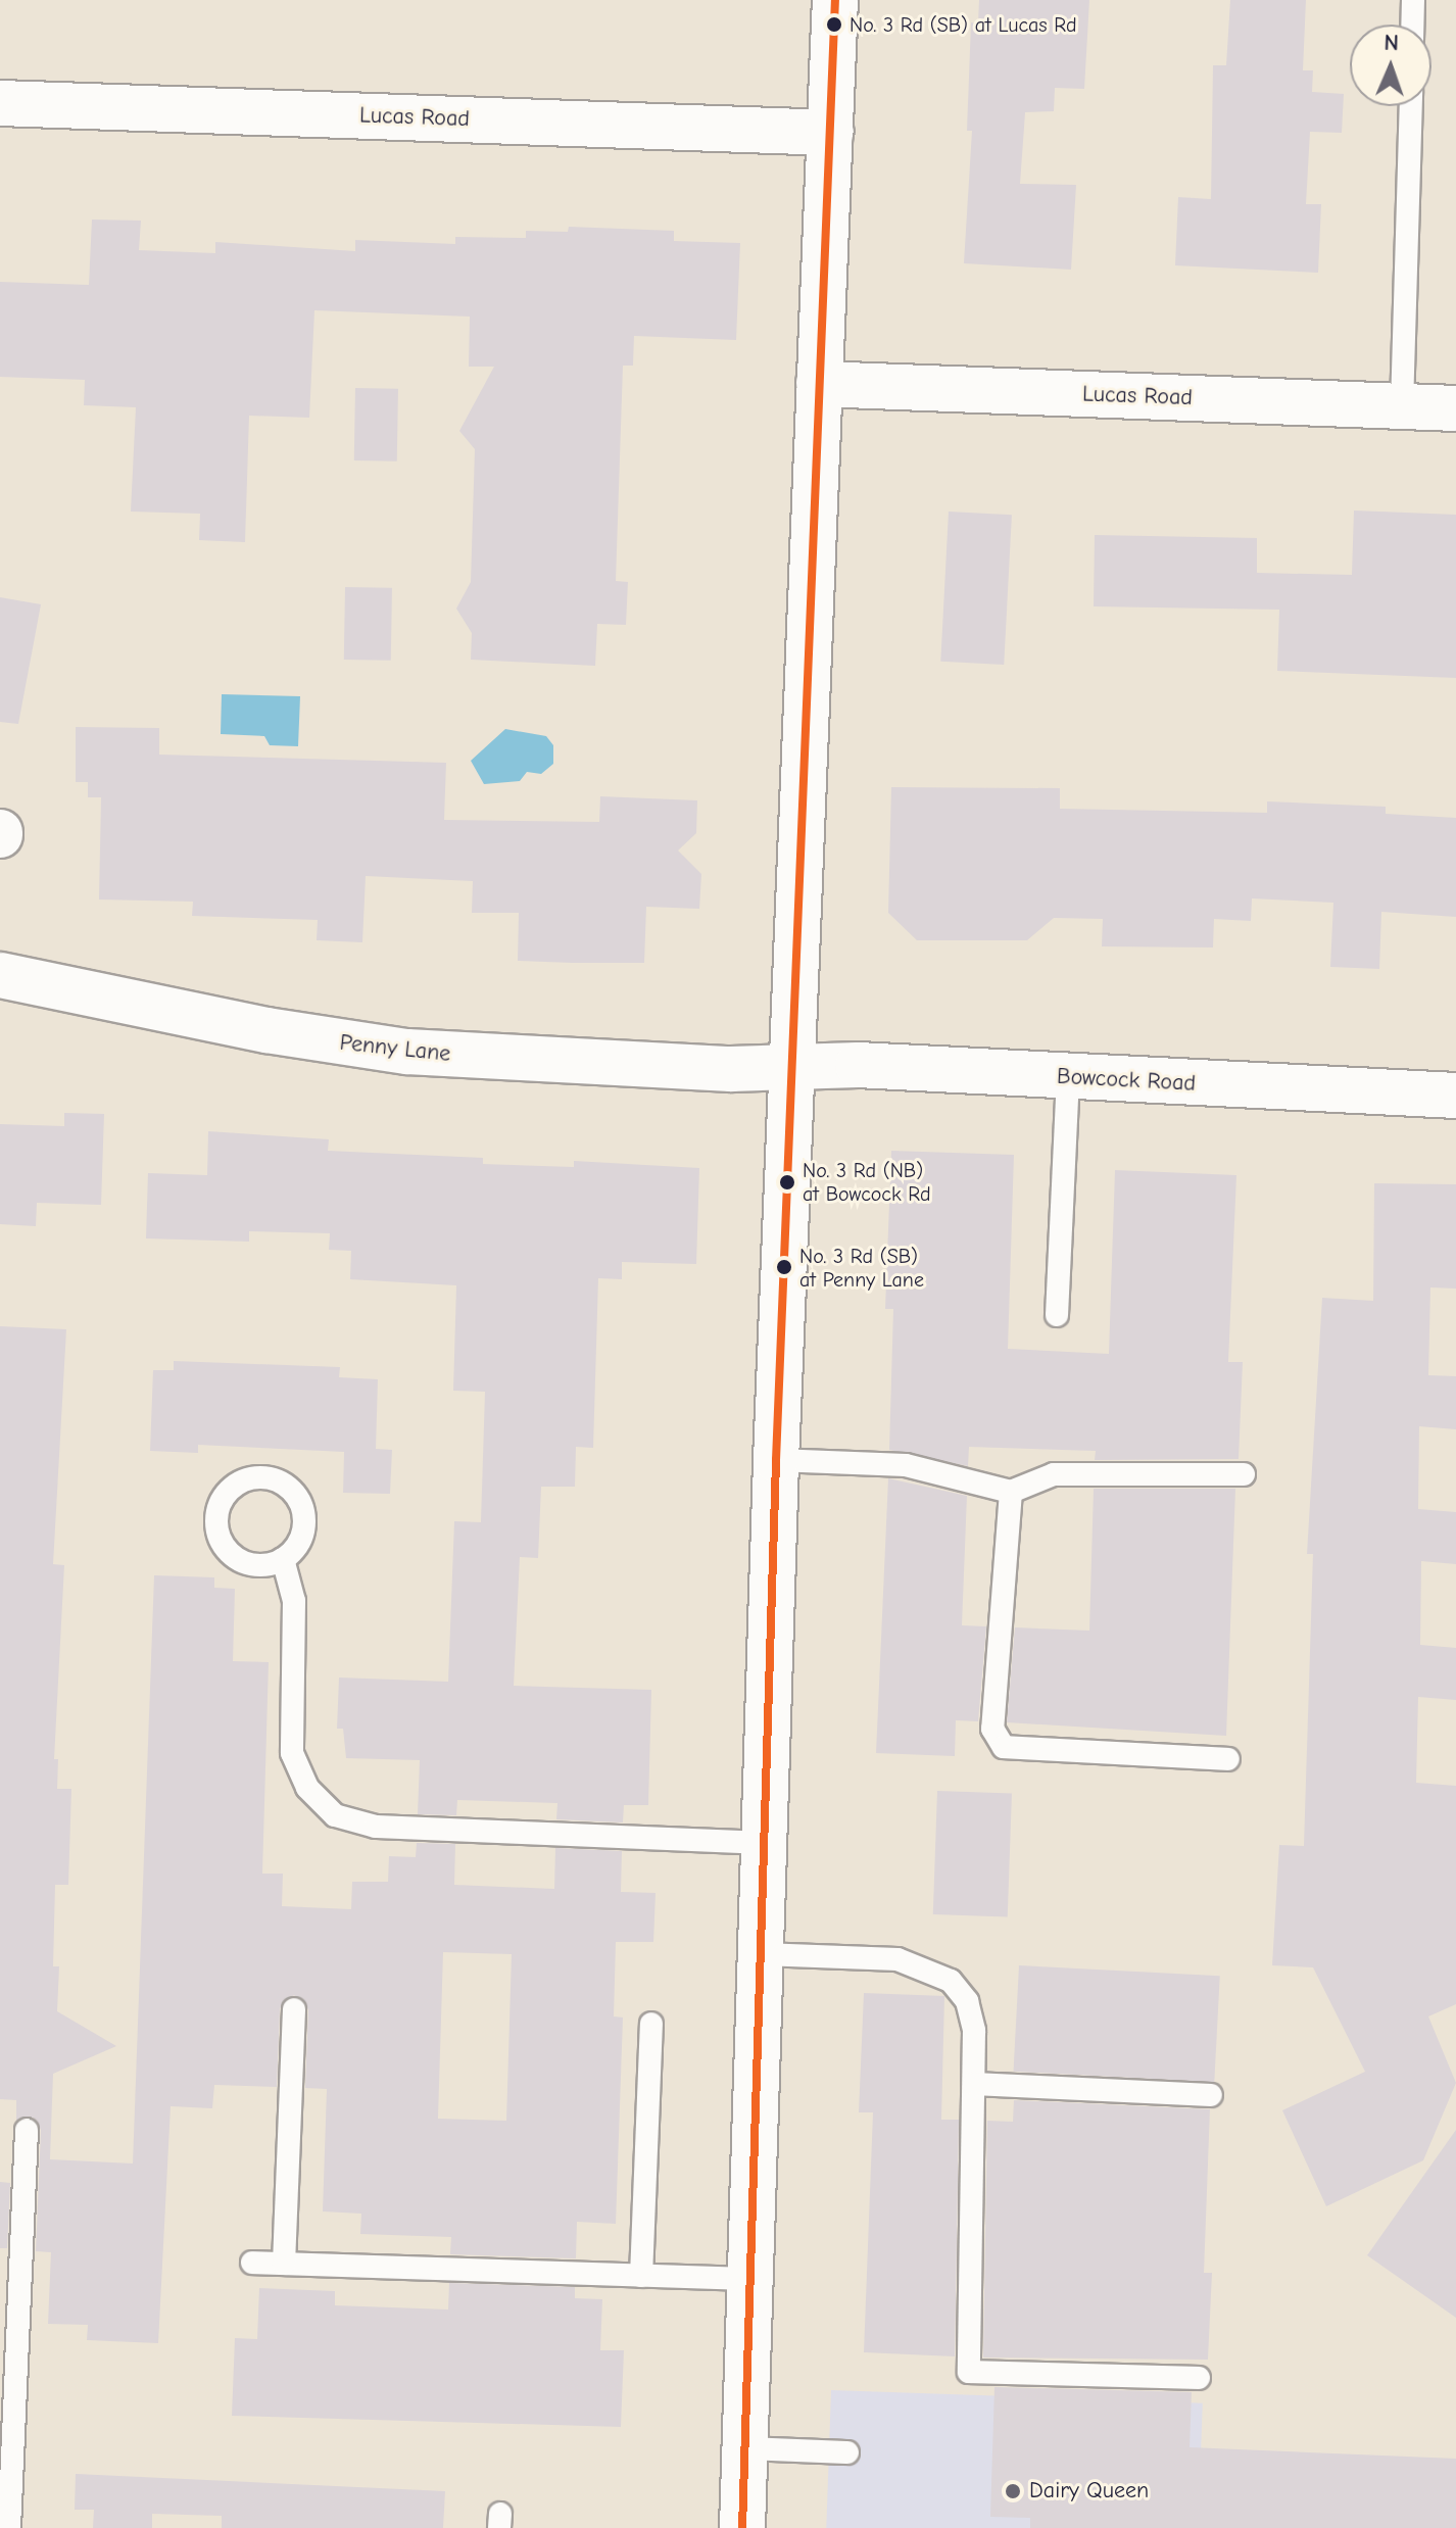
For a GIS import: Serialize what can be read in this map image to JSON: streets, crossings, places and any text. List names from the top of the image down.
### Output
{
  "streets": {
    "street": ["Lucas Road", "Penny Lane", "Bowcock Road"]
  },
  "crossings": [
    ["Penny Lane", "Bowcock Road"]
  ],
  "places": [
    "No. 3 Rd (SB) at Lucas Rd",
    "No. 3 Rd (NB) at Bowcock Rd",
    "No. 3 Rd (SB) at Penny Lane",
    "Dairy Queen"
  ],
  "north": "top"
}
